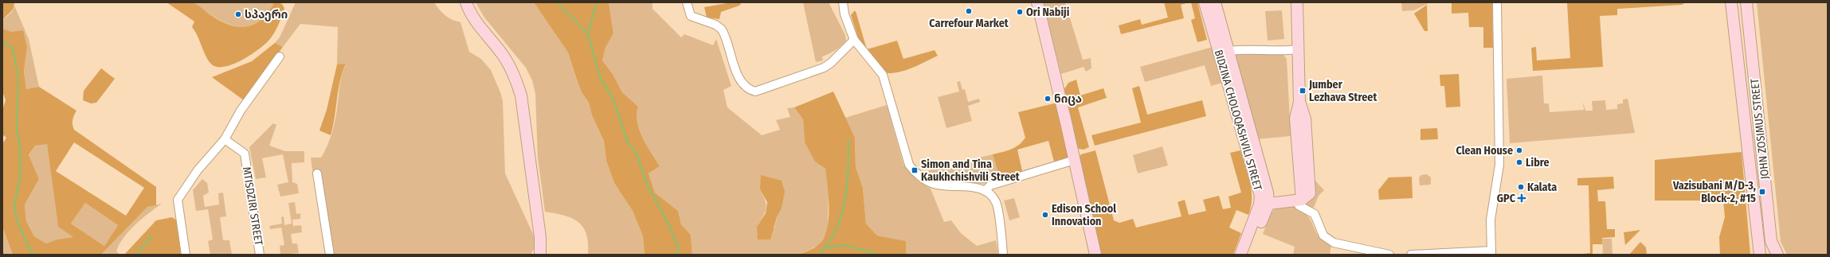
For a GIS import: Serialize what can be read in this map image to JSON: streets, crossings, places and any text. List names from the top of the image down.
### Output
{
  "streets": {
    "street": ["BIDZINA CHOLOQASHVILI STREET", "JOHN ZOSIMUS STREET", "MTISDZIRI STREET"]
  },
  "places": {
    "other": [
      "Carrefour Market",
      "Ori Nabiji",
      "სპაერი",
      "ნიცა",
      "Clean House",
      "Libre",
      "Kalata",
      "Edison School Innovation"
    ],
    "transit": ["Jumber Lezhava Street", "Simon and Tina Kaukhchishvili Street", "Vazisubani M/D-3, Block-2, #15"],
    "health": ["GPC"]
  }
}
